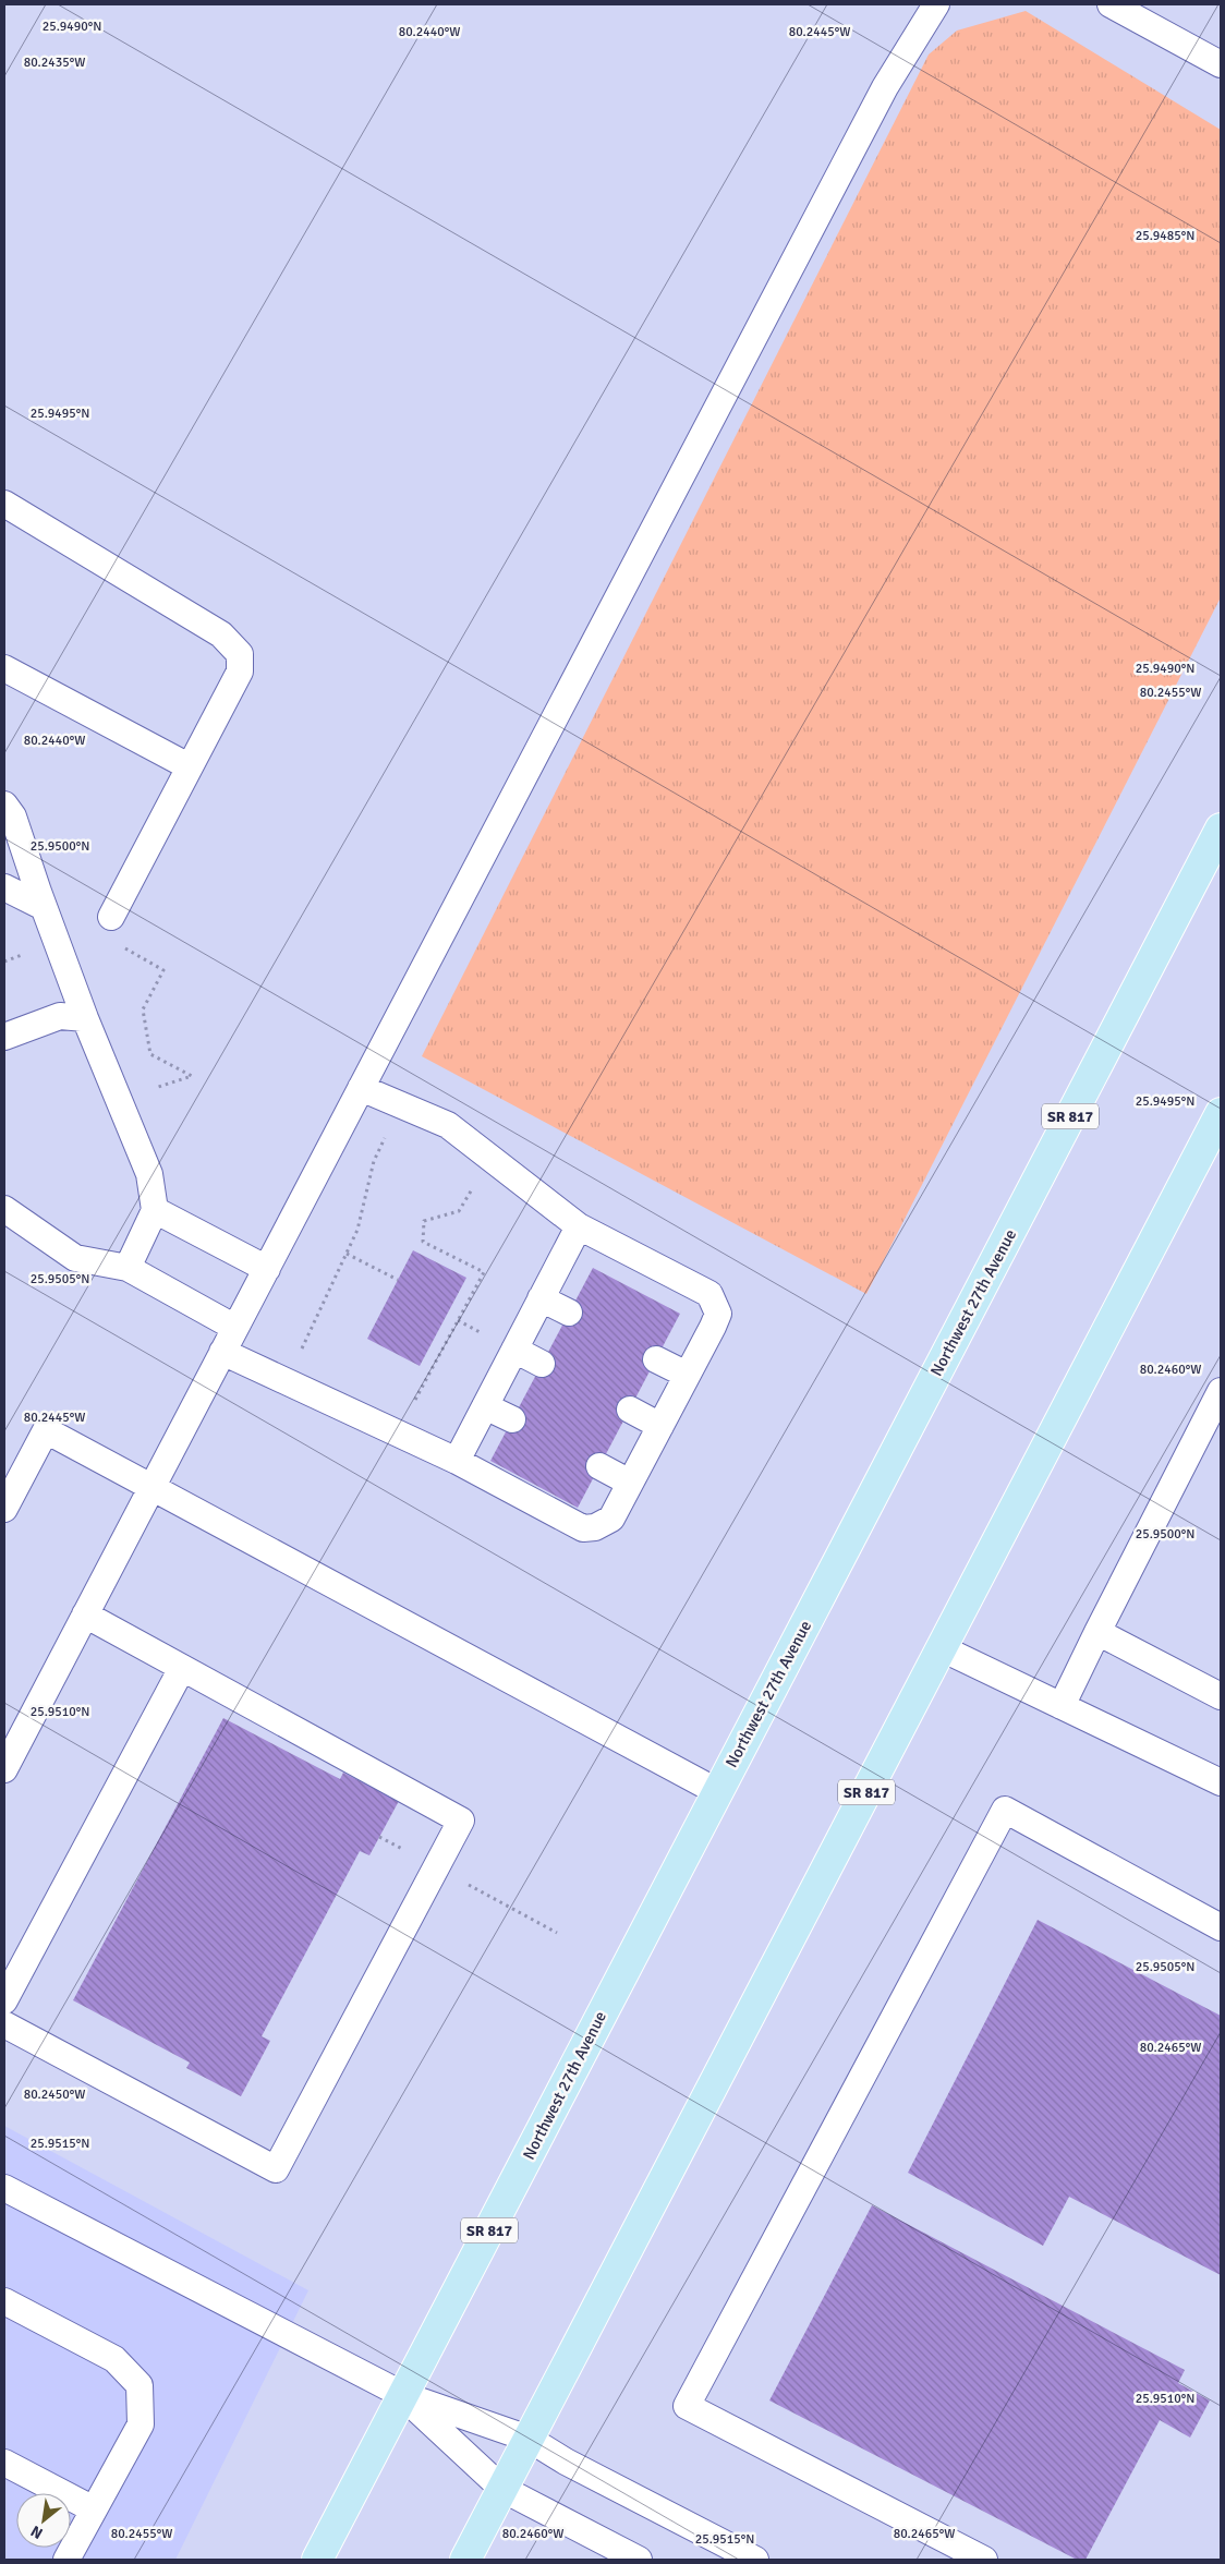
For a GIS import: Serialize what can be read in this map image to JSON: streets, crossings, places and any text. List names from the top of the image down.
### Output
{
  "streets": {
    "main road": ["SR 817", "Northwest 27th Avenue"]
  },
  "north": "bottom left",
  "coordinates": [
    "25.9490°N",
    "80.2440°W",
    "80.2445°W",
    "80.2435°W",
    "25.9485°N",
    "25.9495°N",
    "80.2455°W",
    "25.9500°N",
    "25.9505°N",
    "80.2460°W",
    "25.9510°N",
    "80.2465°W",
    "80.2450°W",
    "25.9515°N"
  ]
}
